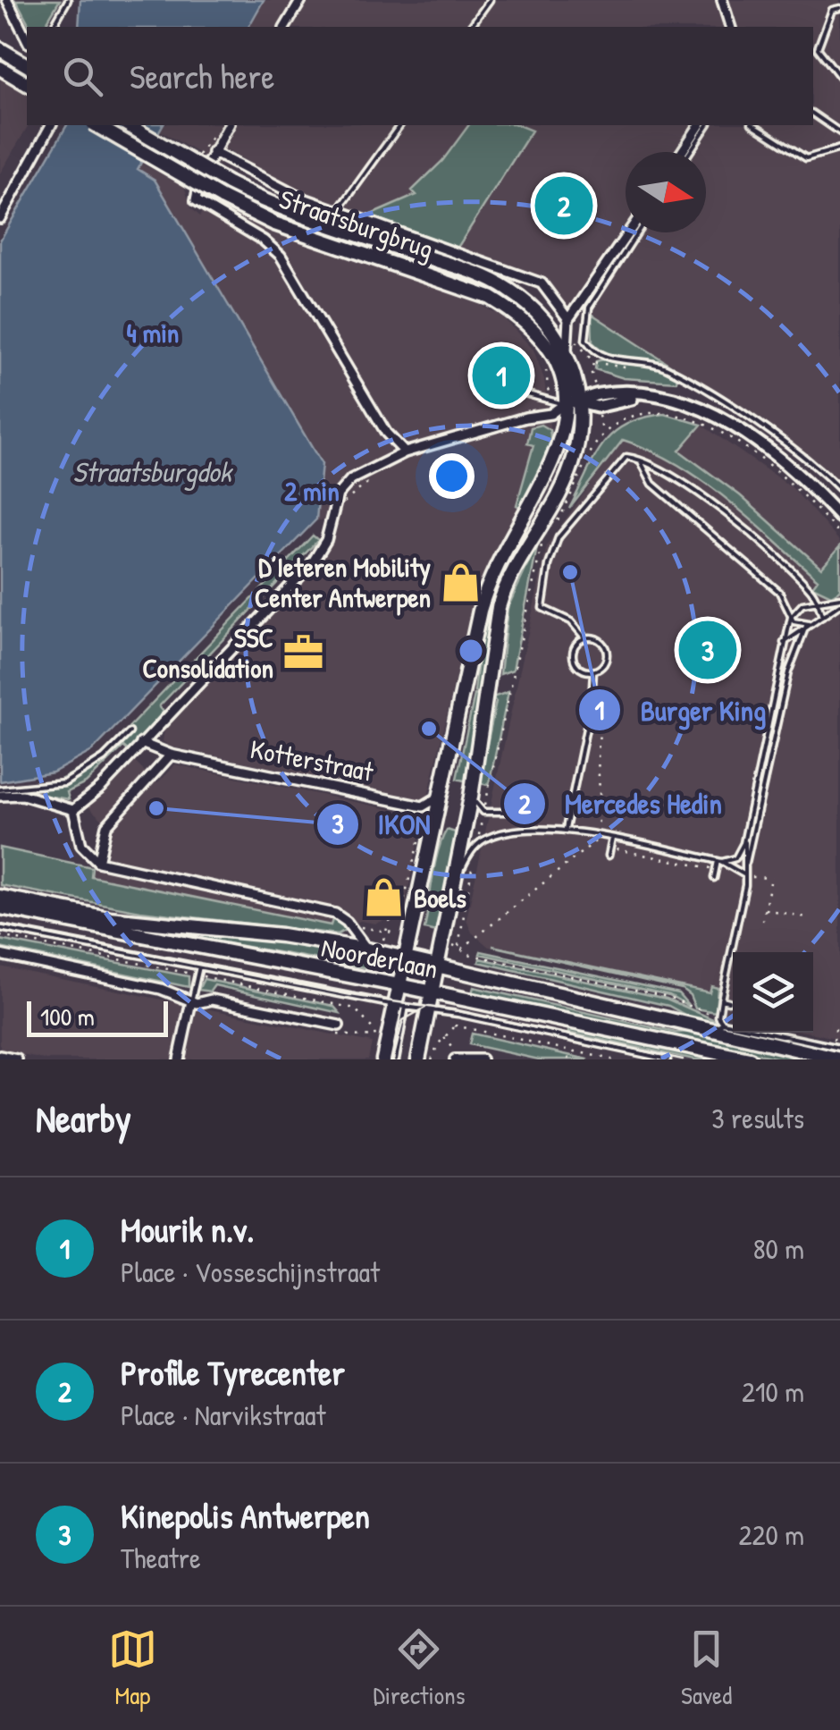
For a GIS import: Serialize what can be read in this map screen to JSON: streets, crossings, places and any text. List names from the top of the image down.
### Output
{
  "streets": {
    "main road": ["Straatsburgbrug", "Noorderlaan"],
    "street": ["Kotterstraat"]
  },
  "crossings": [
    ["Straatsburgbrug", "Noorderlaan"]
  ],
  "water": ["Straatsburgdok"],
  "places": {
    "other": ["Burger King", "Mercedes Hedin", "IKON"],
    "shop": ["D’Ieteren Mobility Center Antwerpen", "Boels"],
    "office": ["SSC Consolidation"]
  },
  "scale_bar": "100 m",
  "north": "right",
  "page": {
    "search": "Search here",
    "pins": ["2", "1", "3"],
    "scale": "100 m",
    "heading": ["Nearby", "3 results"],
    "list": [
      {
        "mark": "1",
        "name": "Mourik n.v.",
        "note": "Place · Vosseschijnstraat",
        "value": "80 m"
      },
      {
        "mark": "2",
        "name": "Profile Tyrecenter",
        "note": "Place · Narvikstraat",
        "value": "210 m"
      },
      {
        "mark": "3",
        "name": "Kinepolis Antwerpen",
        "note": "Theatre",
        "value": "220 m"
      }
    ],
    "nav": ["Map", "Directions", "Saved"]
  },
  "rings": ["4 min", "2 min"]
}
